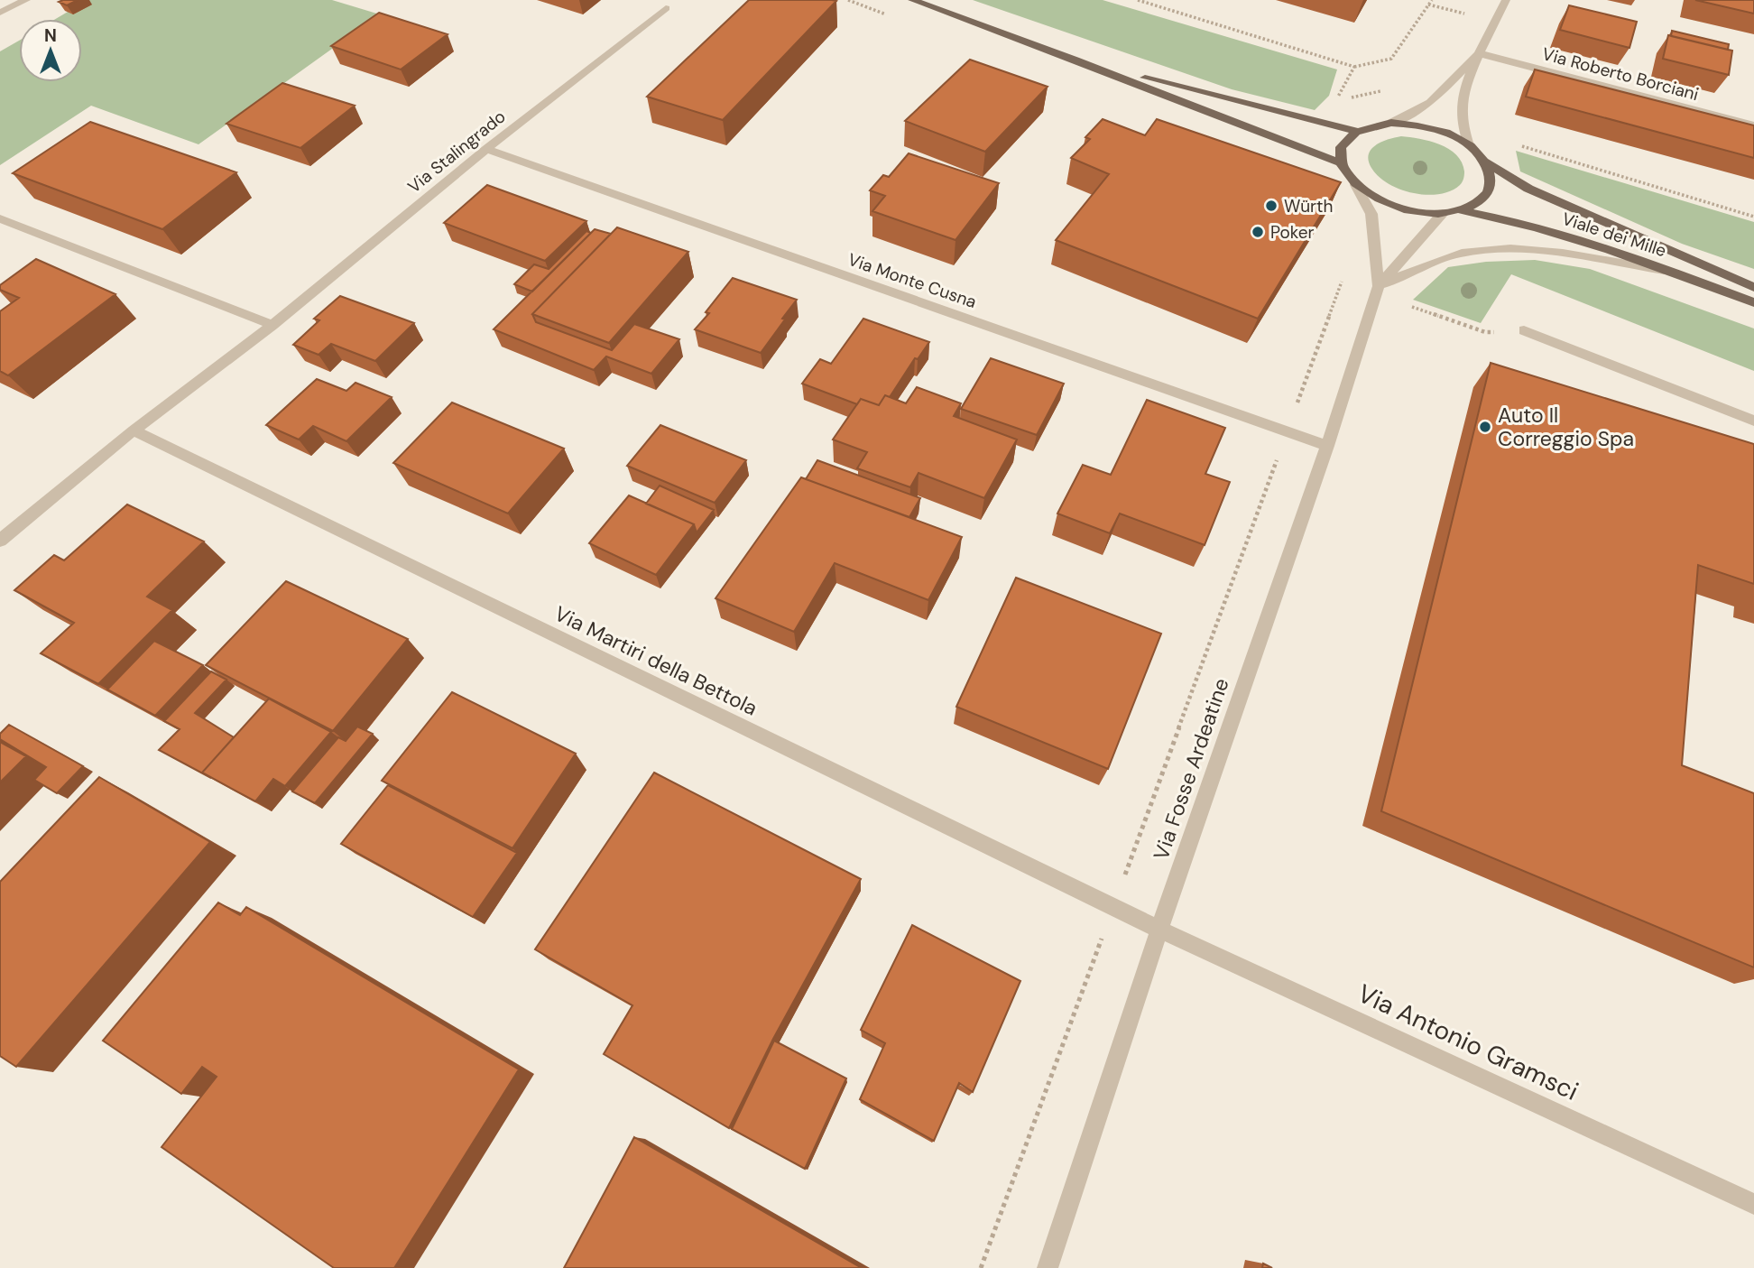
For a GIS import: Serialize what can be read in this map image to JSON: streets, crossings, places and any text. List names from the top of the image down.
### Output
{
  "streets": {
    "main road": ["Viale dei Mille"],
    "street": [
      "Via Roberto Borciani",
      "Via Stalingrado",
      "Via Monte Cusna",
      "Via Martiri della Bettola",
      "Via Fosse Ardeatine",
      "Via Antonio Gramsci"
    ]
  },
  "crossings": [
    ["Via Stalingrado", "Via Monte Cusna"],
    ["Via Stalingrado", "Via Martiri della Bettola"],
    ["Viale dei Mille", "Via Fosse Ardeatine"],
    ["Via Monte Cusna", "Via Fosse Ardeatine"],
    ["Via Martiri della Bettola", "Via Fosse Ardeatine"],
    ["Via Martiri della Bettola", "Via Antonio Gramsci"],
    ["Via Fosse Ardeatine", "Via Antonio Gramsci"]
  ],
  "places": ["Würth", "Poker", "Auto Il Correggio Spa"],
  "north": "top"
}
